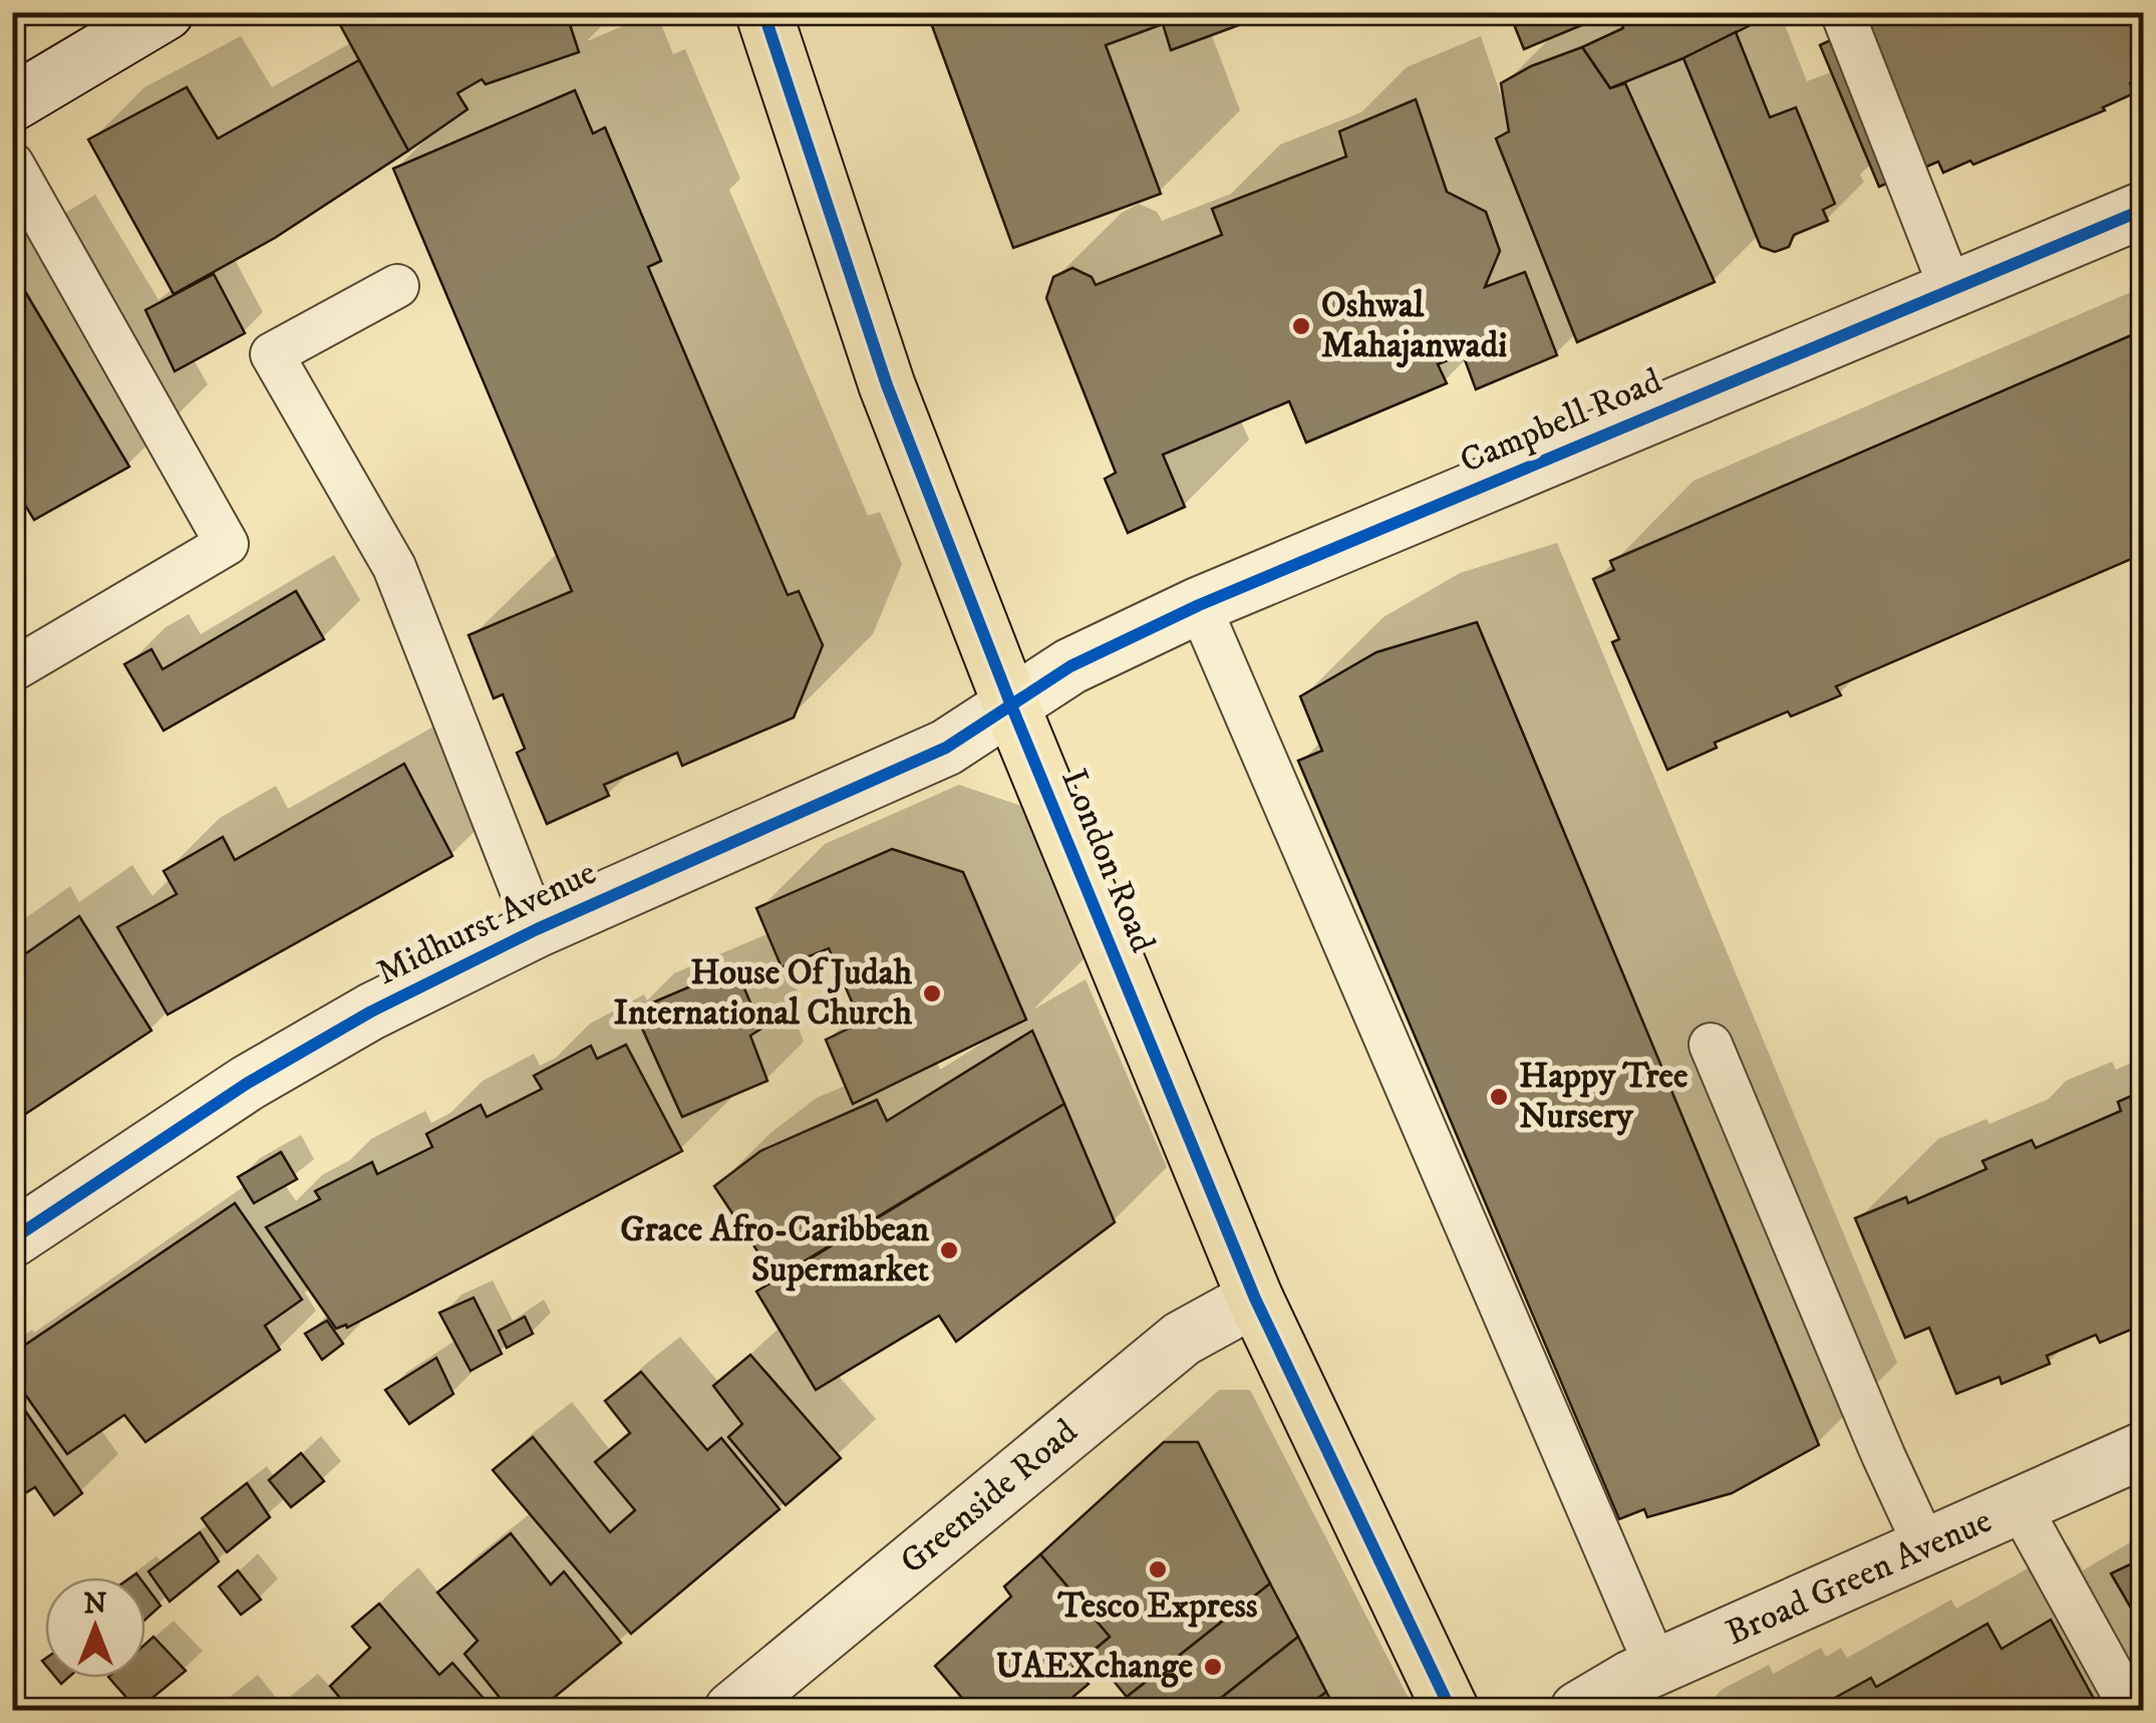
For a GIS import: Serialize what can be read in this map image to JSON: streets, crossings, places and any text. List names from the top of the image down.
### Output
{
  "streets": {
    "main road": ["London Road"],
    "street": [
      "Campbell Road",
      "Midhurst Avenue",
      "Greenside Road",
      "Broad Green Avenue"
    ]
  },
  "crossings": [
    ["Campbell Road", "London Road"],
    ["Campbell Road", "Midhurst Avenue"],
    ["London Road", "Midhurst Avenue"],
    ["London Road", "Greenside Road"]
  ],
  "places": [
    "Oshwal Mahajanwadi",
    "House Of Judah International Church",
    "Happy Tree Nursery",
    "Grace Afro-Caribbean Supermarket",
    "Tesco Express",
    "UAEXchange"
  ],
  "north": "top"
}
